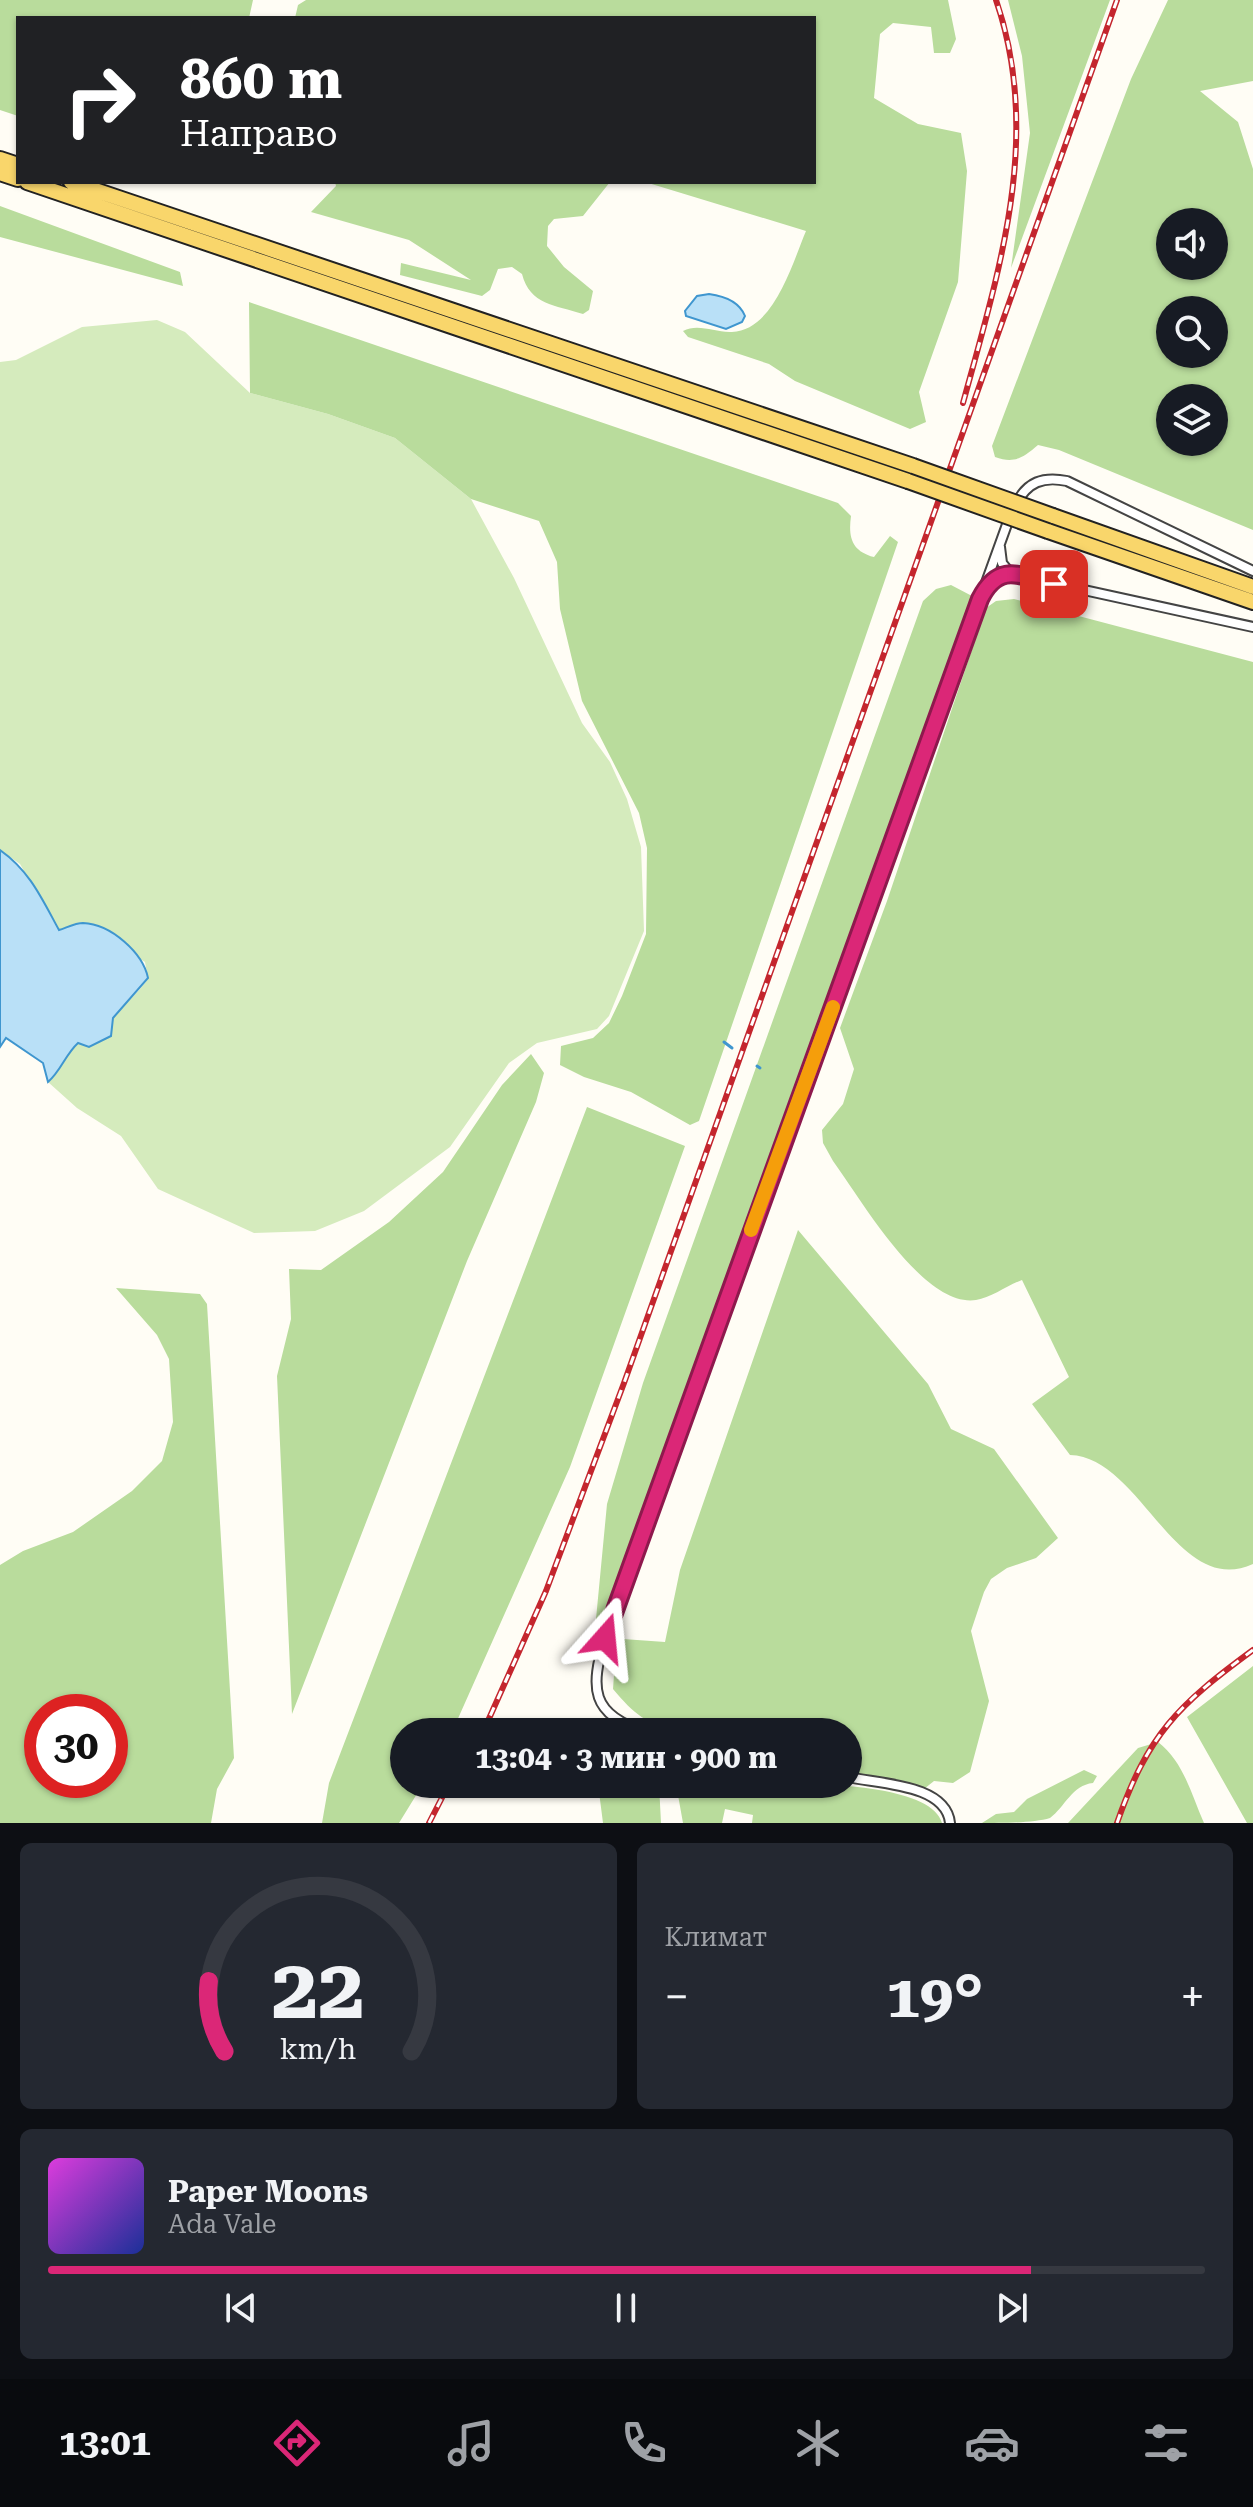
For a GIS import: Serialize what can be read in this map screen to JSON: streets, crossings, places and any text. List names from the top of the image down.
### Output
{
  "page": {
    "turn": ["860 m", "Направо"],
    "limit": "30",
    "trip": "13:04 · 3 мин · 900 m",
    "tile": "Климат",
    "heat": ["−", "19°", "+"],
    "song": ["Paper Moons", "Ada Vale"],
    "tabs": "13:01",
    "gauge": ["22", "km/h"]
  }
}
